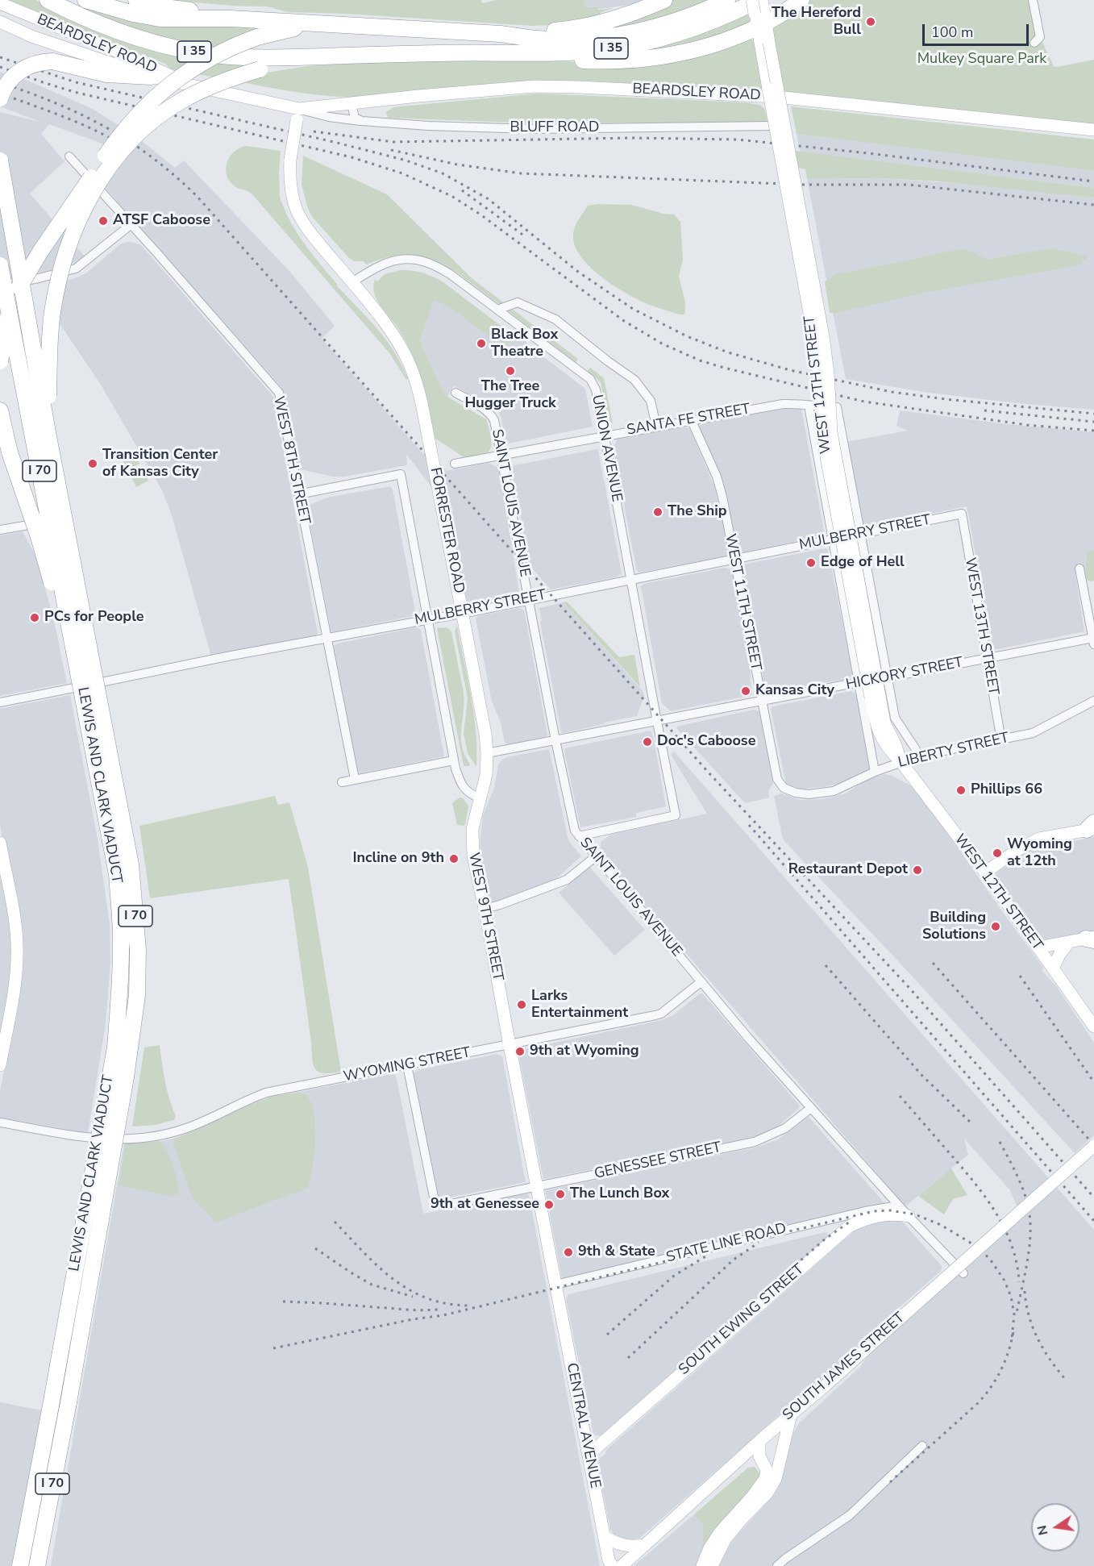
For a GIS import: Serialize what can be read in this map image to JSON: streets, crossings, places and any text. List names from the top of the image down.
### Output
{
  "streets": {
    "highway": ["I 35", "I 70", "LEWIS AND CLARK VIADUCT"],
    "street": [
      "BEARDSLEY ROAD",
      "BLUFF ROAD",
      "WEST 12TH STREET",
      "SANTA FE STREET",
      "UNION AVENUE",
      "WEST 8TH STREET",
      "SAINT LOUIS AVENUE",
      "FORRESTER ROAD",
      "MULBERRY STREET",
      "WEST 11TH STREET",
      "WEST 13TH STREET",
      "HICKORY STREET",
      "LIBERTY STREET",
      "WEST 9TH STREET",
      "WYOMING STREET",
      "GENESSEE STREET",
      "STATE LINE ROAD",
      "SOUTH EWING STREET",
      "SOUTH JAMES STREET",
      "CENTRAL AVENUE"
    ]
  },
  "crossings": [
    ["BEARDSLEY ROAD", "BLUFF ROAD"],
    ["I 35", "WEST 12TH STREET"],
    ["WEST 12TH STREET", "SANTA FE STREET"],
    ["WEST 12TH STREET", "MULBERRY STREET"],
    ["WEST 12TH STREET", "HICKORY STREET"],
    ["WEST 12TH STREET", "LIBERTY STREET"],
    ["SANTA FE STREET", "UNION AVENUE"],
    ["SANTA FE STREET", "SAINT LOUIS AVENUE"],
    ["SANTA FE STREET", "WEST 11TH STREET"],
    ["UNION AVENUE", "SAINT LOUIS AVENUE"],
    ["UNION AVENUE", "FORRESTER ROAD"],
    ["UNION AVENUE", "MULBERRY STREET"],
    ["UNION AVENUE", "HICKORY STREET"],
    ["WEST 8TH STREET", "MULBERRY STREET"],
    ["I 70", "LEWIS AND CLARK VIADUCT"],
    ["SAINT LOUIS AVENUE", "MULBERRY STREET"],
    ["SAINT LOUIS AVENUE", "HICKORY STREET"],
    ["SAINT LOUIS AVENUE", "WYOMING STREET"],
    ["SAINT LOUIS AVENUE", "GENESSEE STREET"],
    ["SAINT LOUIS AVENUE", "STATE LINE ROAD"],
    ["SAINT LOUIS AVENUE", "SOUTH EWING STREET"],
    ["FORRESTER ROAD", "HICKORY STREET"],
    ["FORRESTER ROAD", "WEST 9TH STREET"],
    ["MULBERRY STREET", "WEST 11TH STREET"],
    ["MULBERRY STREET", "WEST 13TH STREET"],
    ["WEST 11TH STREET", "HICKORY STREET"],
    ["WEST 11TH STREET", "LIBERTY STREET"],
    ["WEST 13TH STREET", "HICKORY STREET"],
    ["WEST 13TH STREET", "LIBERTY STREET"],
    ["WEST 9TH STREET", "WYOMING STREET"],
    ["WEST 9TH STREET", "GENESSEE STREET"],
    ["WEST 9TH STREET", "STATE LINE ROAD"],
    ["WEST 9TH STREET", "CENTRAL AVENUE"],
    ["WYOMING STREET", "GENESSEE STREET"],
    ["STATE LINE ROAD", "CENTRAL AVENUE"],
    ["SOUTH EWING STREET", "CENTRAL AVENUE"]
  ],
  "parks": ["Mulkey Square Park"],
  "places": [
    "The Hereford Bull",
    "ATSF Caboose",
    "Black Box Theatre",
    "The Tree Hugger Truck",
    "Transition Center of Kansas City",
    "The Ship",
    "Edge of Hell",
    "PCs for People",
    "Kansas City",
    "Doc's Caboose",
    "Phillips 66",
    "Wyoming at 12th",
    "Incline on 9th",
    "Restaurant Depot",
    "Building Solutions",
    "Larks Entertainment",
    "9th at Wyoming",
    "The Lunch Box",
    "9th at Genessee",
    "9th & State"
  ],
  "scale_bar": "100 m",
  "north": "left"
}
